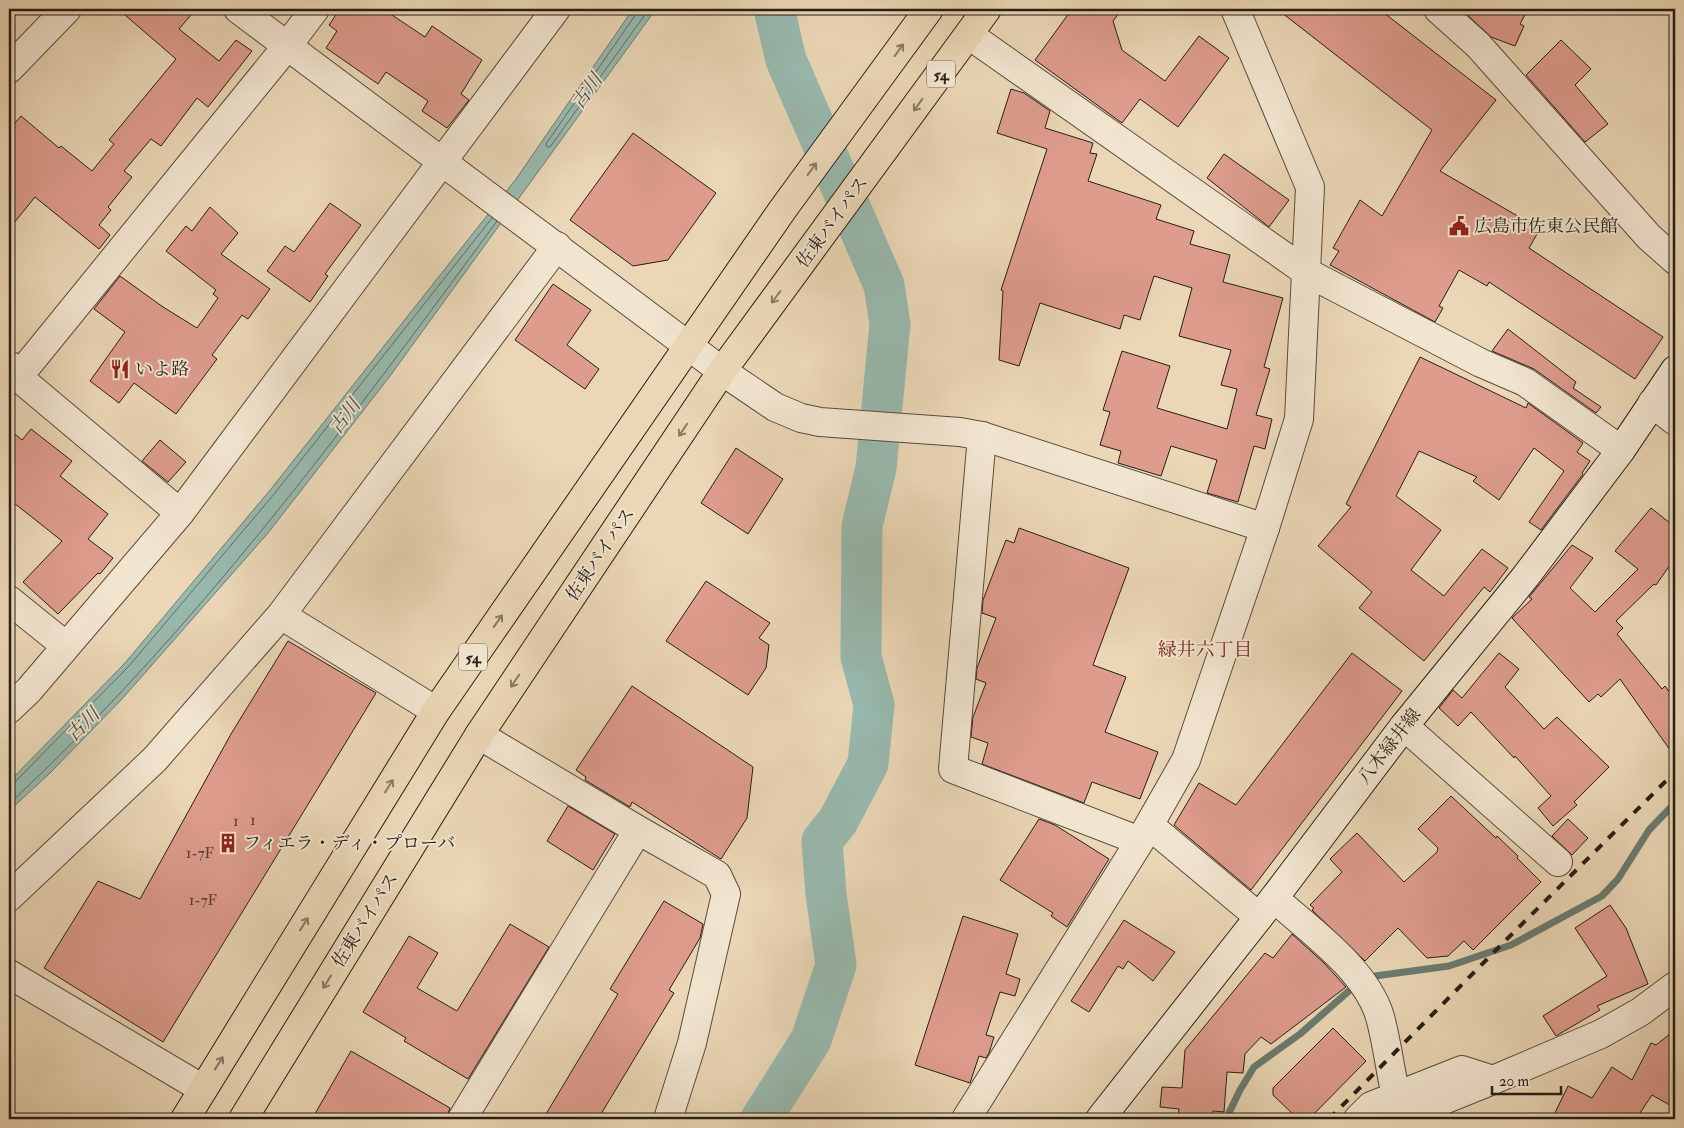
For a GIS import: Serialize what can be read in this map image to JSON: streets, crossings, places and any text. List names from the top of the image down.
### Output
{
  "streets": {
    "highway": ["54", "佐東バイパス"],
    "street": ["八木緑井線"]
  },
  "districts": ["緑井六丁目"],
  "water": ["古川"],
  "places": {
    "public building": ["広島市佐東公民館"],
    "restaurant": ["いよ路"],
    "building": ["フィエラ・ディ・プローバ"]
  },
  "house_numbers": [
    "1",
    "1",
    "1-7F",
    "1-7F"
  ],
  "scale_bar": "20 m"
}
